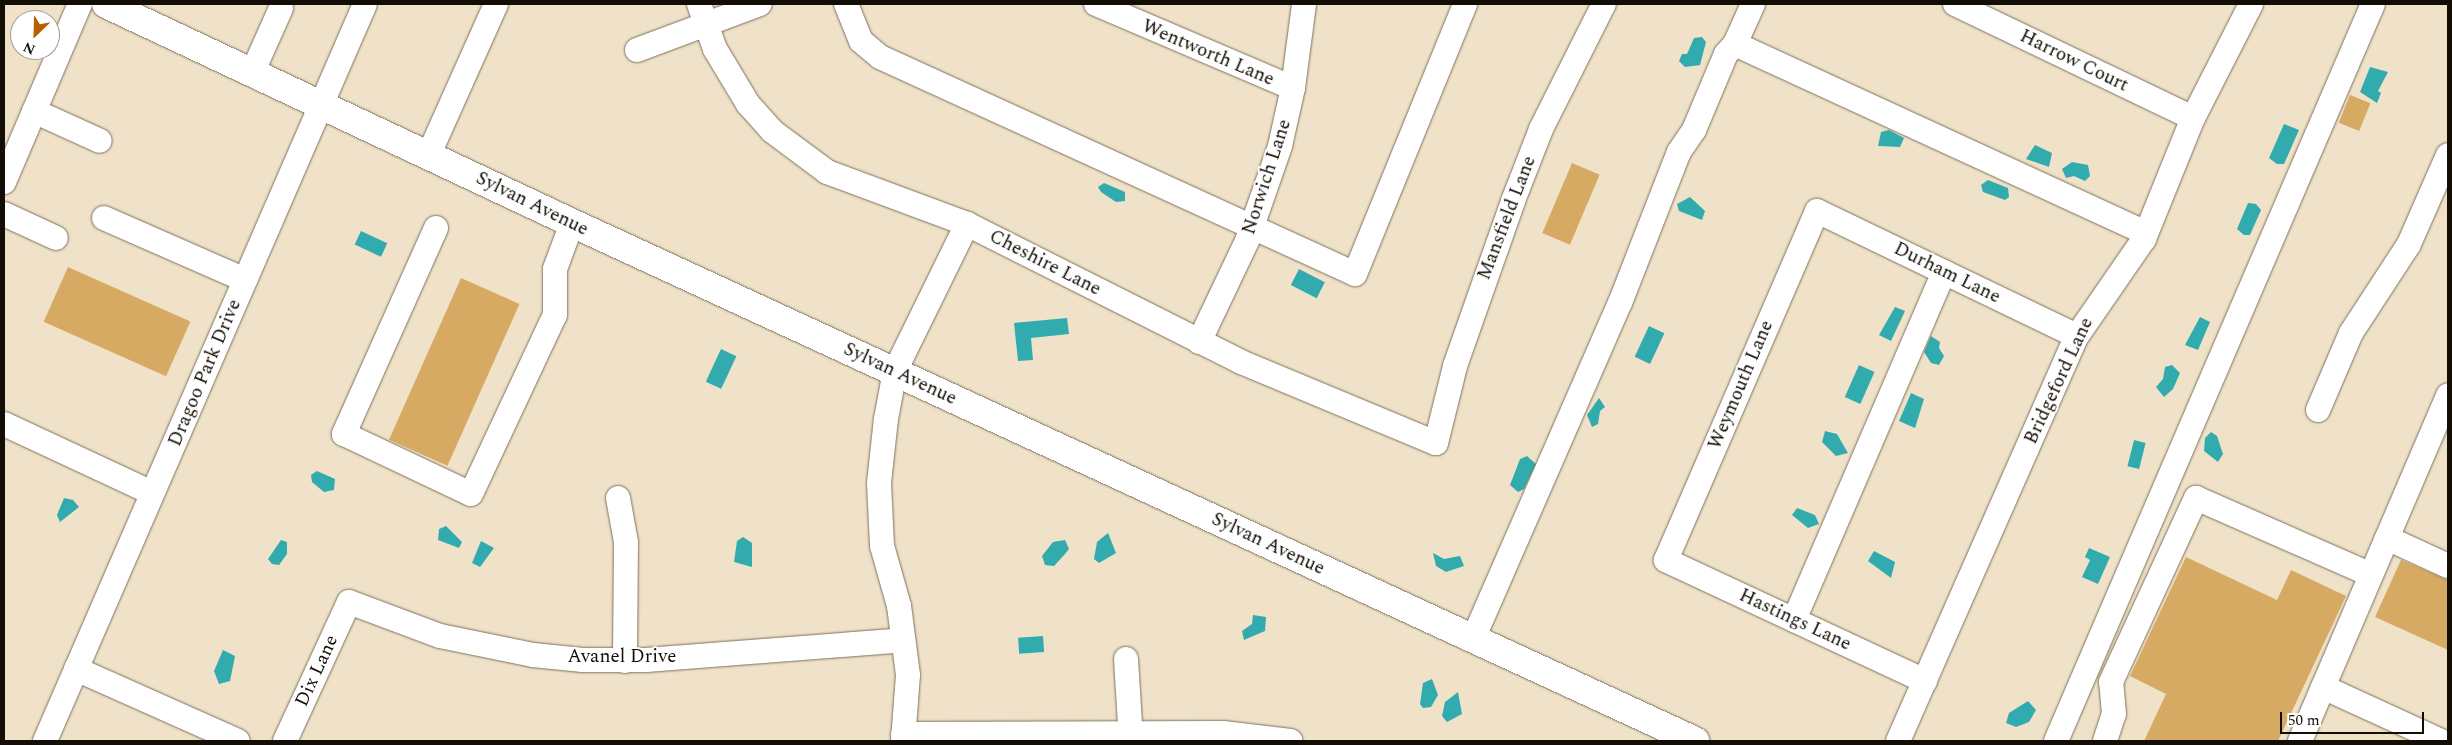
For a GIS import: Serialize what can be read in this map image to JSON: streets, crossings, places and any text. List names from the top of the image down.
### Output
{
  "streets": {
    "main road": ["Sylvan Avenue"],
    "street": [
      "Wentworth Lane",
      "Harrow Court",
      "Norwich Lane",
      "Mansfield Lane",
      "Cheshire Lane",
      "Durham Lane",
      "Dragoo Park Drive",
      "Bridgeford Lane",
      "Weymouth Lane",
      "Hastings Lane",
      "Avanel Drive",
      "Dix Lane"
    ]
  },
  "crossings": [
    ["Wentworth Lane", "Norwich Lane"],
    ["Harrow Court", "Bridgeford Lane"],
    ["Norwich Lane", "Cheshire Lane"],
    ["Sylvan Avenue", "Dragoo Park Drive"],
    ["Mansfield Lane", "Cheshire Lane"],
    ["Durham Lane", "Bridgeford Lane"],
    ["Durham Lane", "Weymouth Lane"],
    ["Bridgeford Lane", "Hastings Lane"],
    ["Weymouth Lane", "Hastings Lane"],
    ["Avanel Drive", "Dix Lane"]
  ],
  "scale_bar": "50 m",
  "north": "bottom left"
}
